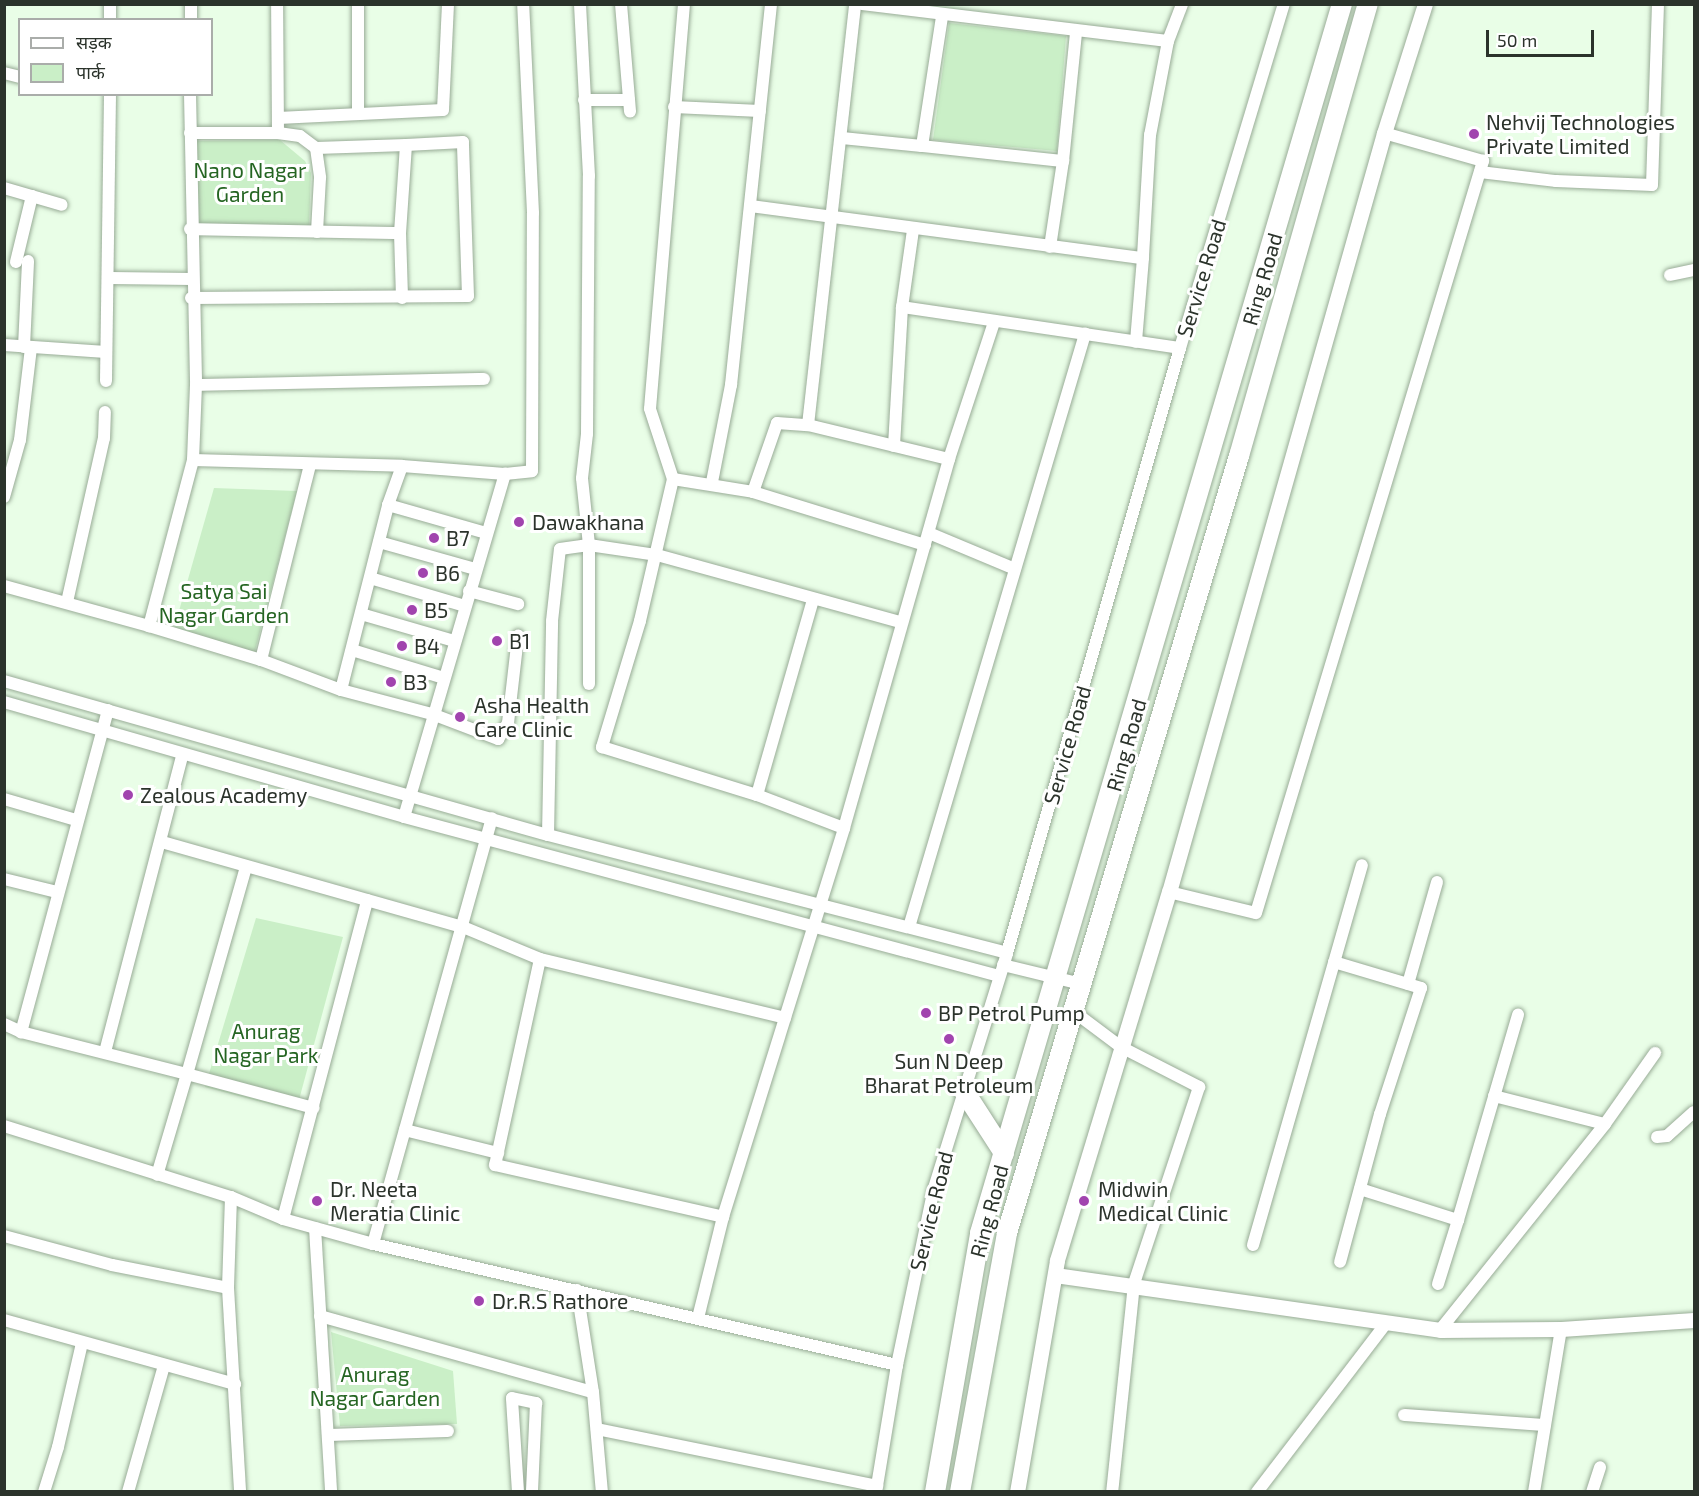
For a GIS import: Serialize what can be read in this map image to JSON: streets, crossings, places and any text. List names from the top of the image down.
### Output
{
  "streets": {
    "main road": ["Ring Road"],
    "street": ["Service Road"]
  },
  "parks": [
    "Nano Nagar Garden",
    "Satya Sai Nagar Garden",
    "Anurag Nagar Park",
    "Anurag Nagar Garden"
  ],
  "places": [
    "Nehvij Technologies Private Limited",
    "Dawakhana",
    "B7",
    "B6",
    "B5",
    "B1",
    "B4",
    "B3",
    "Asha Health Care Clinic",
    "Zealous Academy",
    "BP Petrol Pump",
    "Sun N Deep Bharat Petroleum",
    "Dr. Neeta Meratia Clinic",
    "Midwin Medical Clinic",
    "Dr.R.S Rathore"
  ],
  "legend": ["सड़क", "पार्क"],
  "scale_bar": "50 m"
}
